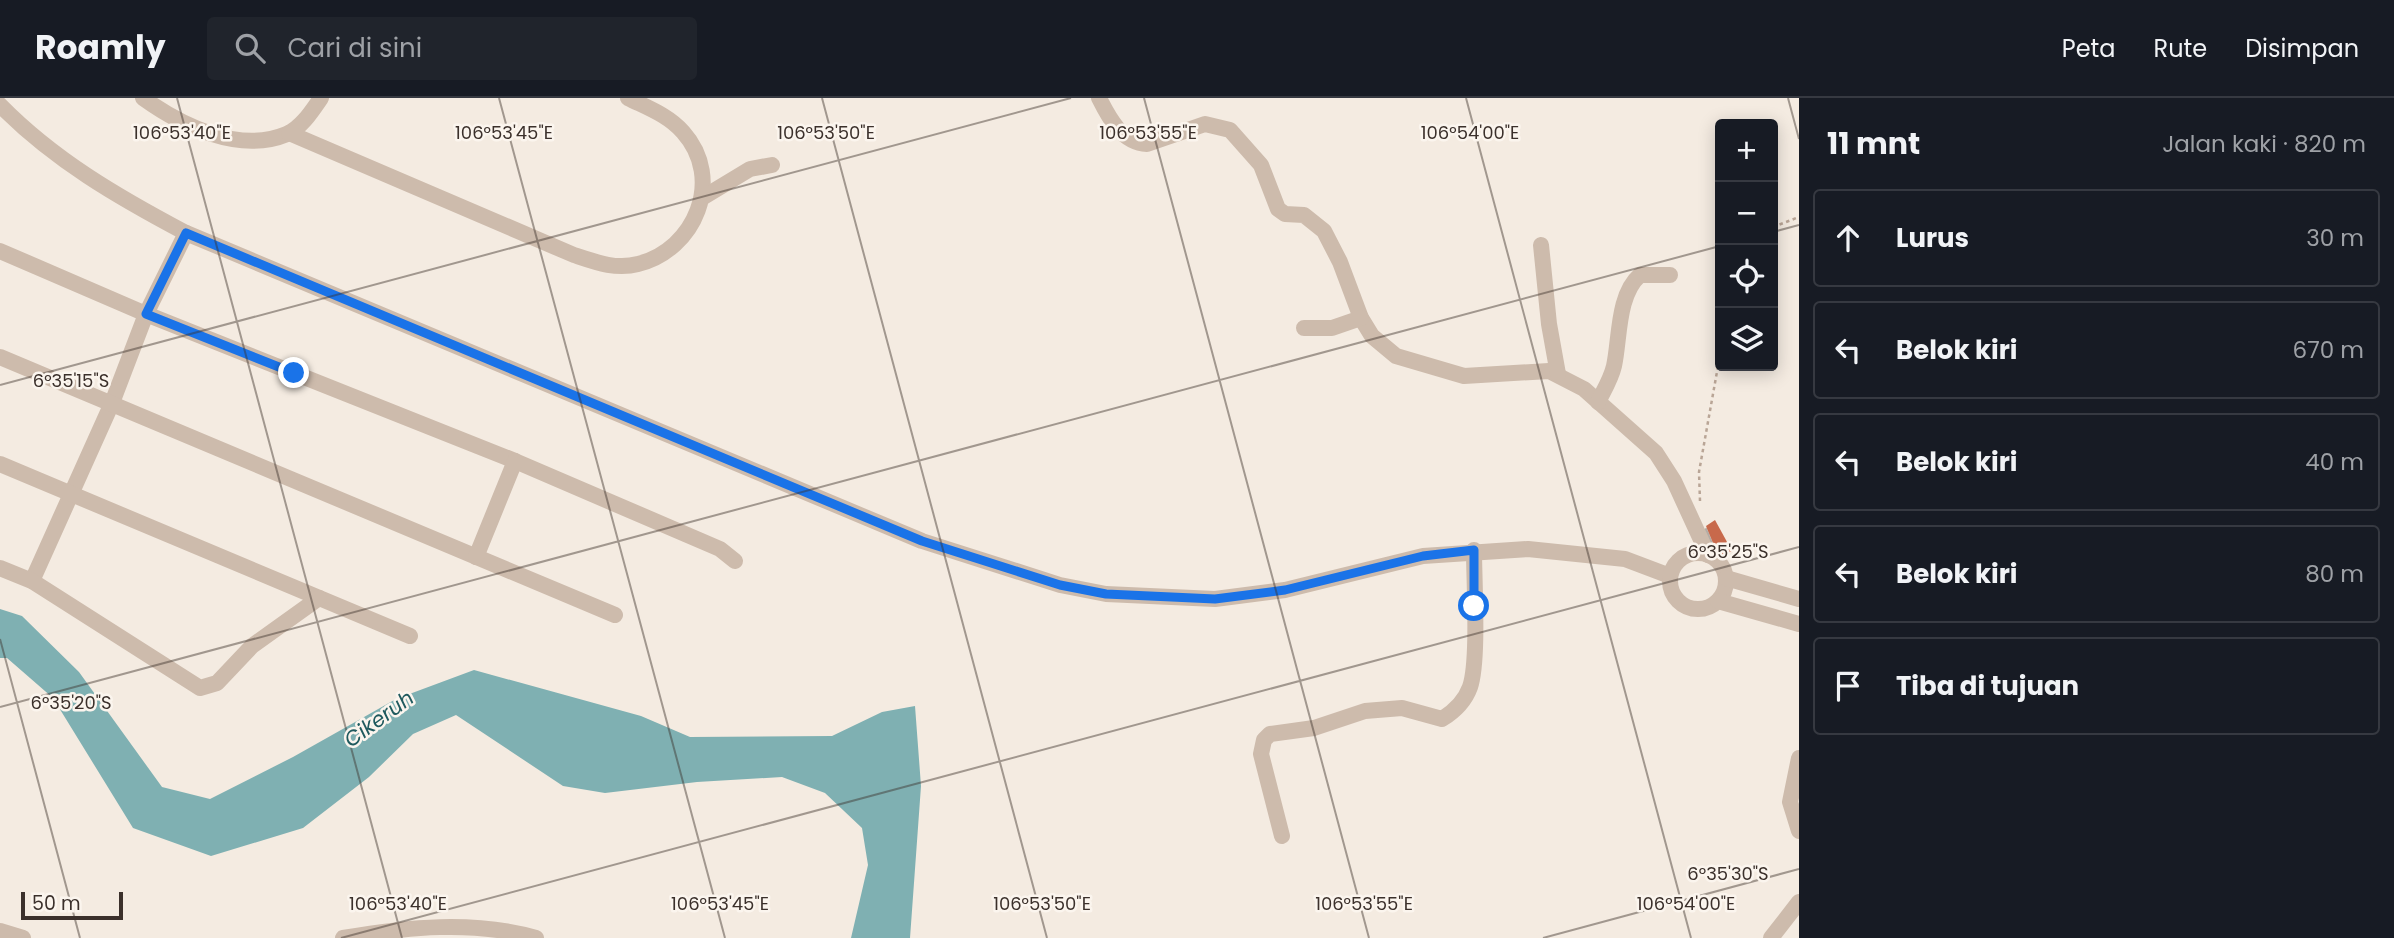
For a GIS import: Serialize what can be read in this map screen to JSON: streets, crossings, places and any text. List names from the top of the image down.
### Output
{
  "water": ["Cikeruh"],
  "scale_bar": "50 m",
  "page": {
    "header": "Roamly",
    "search": "Cari di sini",
    "nav": ["Peta", "Rute", "Disimpan"],
    "heading": ["11 mnt", "Jalan kaki · 820 m"],
    "map_buttons": ["+", "−"],
    "list": [
      ["Lurus", "30 m"],
      ["Belok kiri", "670 m"],
      ["Belok kiri", "40 m"],
      ["Belok kiri", "80 m"],
      "Tiba di tujuan"
    ],
    "scale": "50 m"
  },
  "coordinates": [
    "106°53'40\"E",
    "106°53'45\"E",
    "106°53'50\"E",
    "106°53'55\"E",
    "106°54'00\"E",
    "6°35'15\"S",
    "6°35'25\"S",
    "6°35'20\"S",
    "6°35'30\"S"
  ]
}
